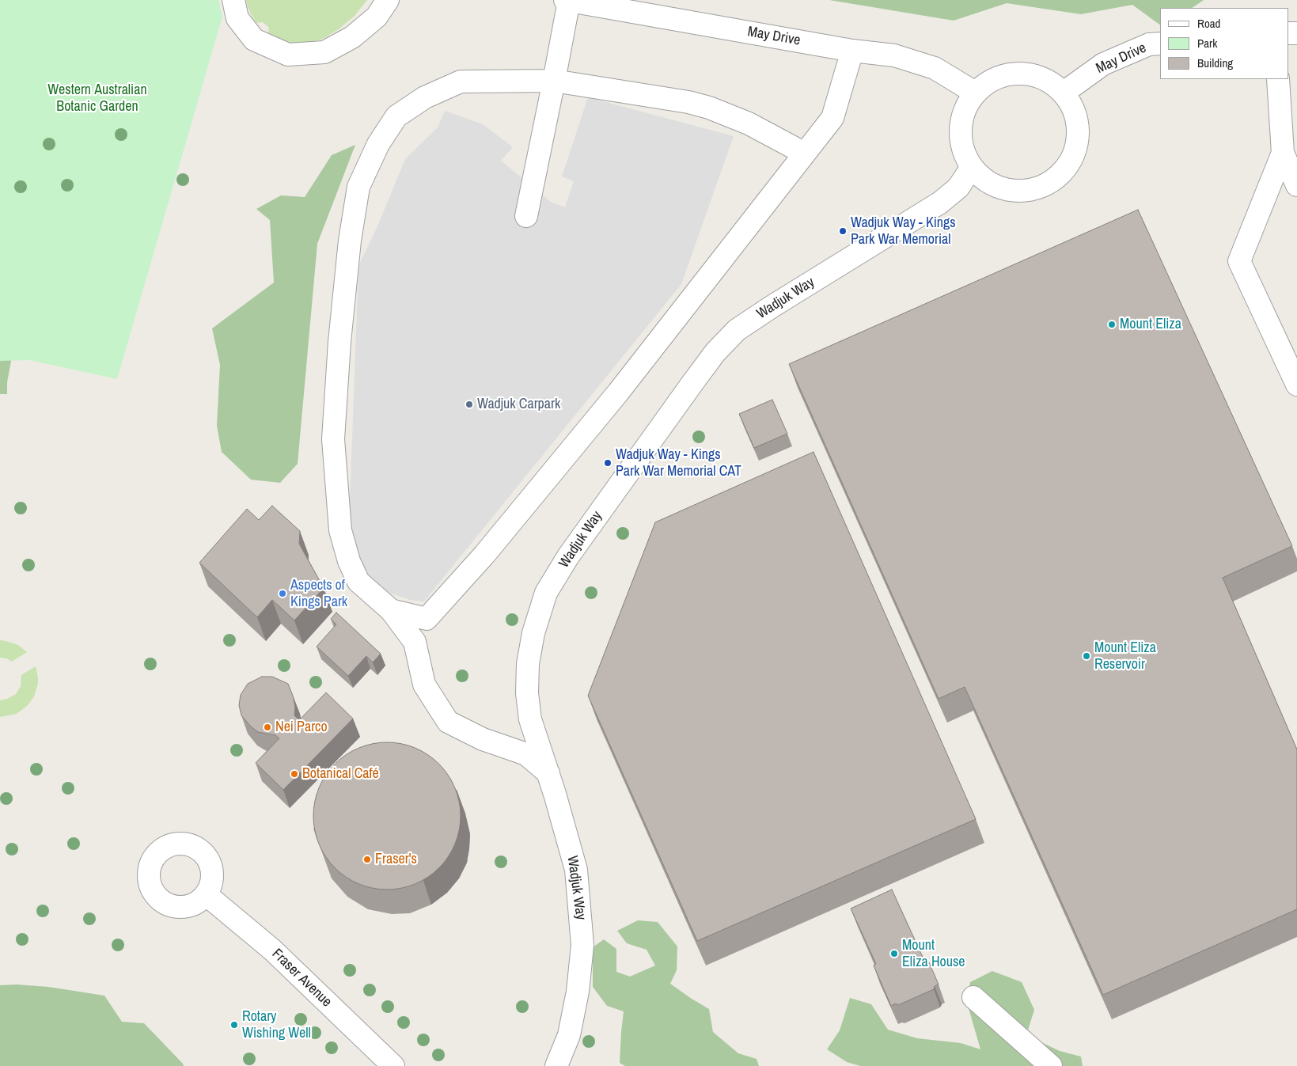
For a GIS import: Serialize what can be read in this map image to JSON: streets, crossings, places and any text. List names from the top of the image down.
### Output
{
  "streets": {
    "street": ["May Drive", "Wadjuk Way", "Fraser Avenue"]
  },
  "crossings": [
    ["May Drive", "Wadjuk Way"]
  ],
  "parks": ["Western Australian Botanic Garden"],
  "places": [
    "Wadjuk Way - Kings Park War Memorial",
    "Mount Eliza",
    "Wadjuk Carpark",
    "Wadjuk Way - Kings Park War Memorial CAT",
    "Aspects of Kings Park",
    "Mount Eliza Reservoir",
    "Nei Parco",
    "Botanical Café",
    "Fraser's",
    "Mount Eliza House",
    "Rotary Wishing Well"
  ],
  "legend": ["Road", "Park", "Building"]
}
